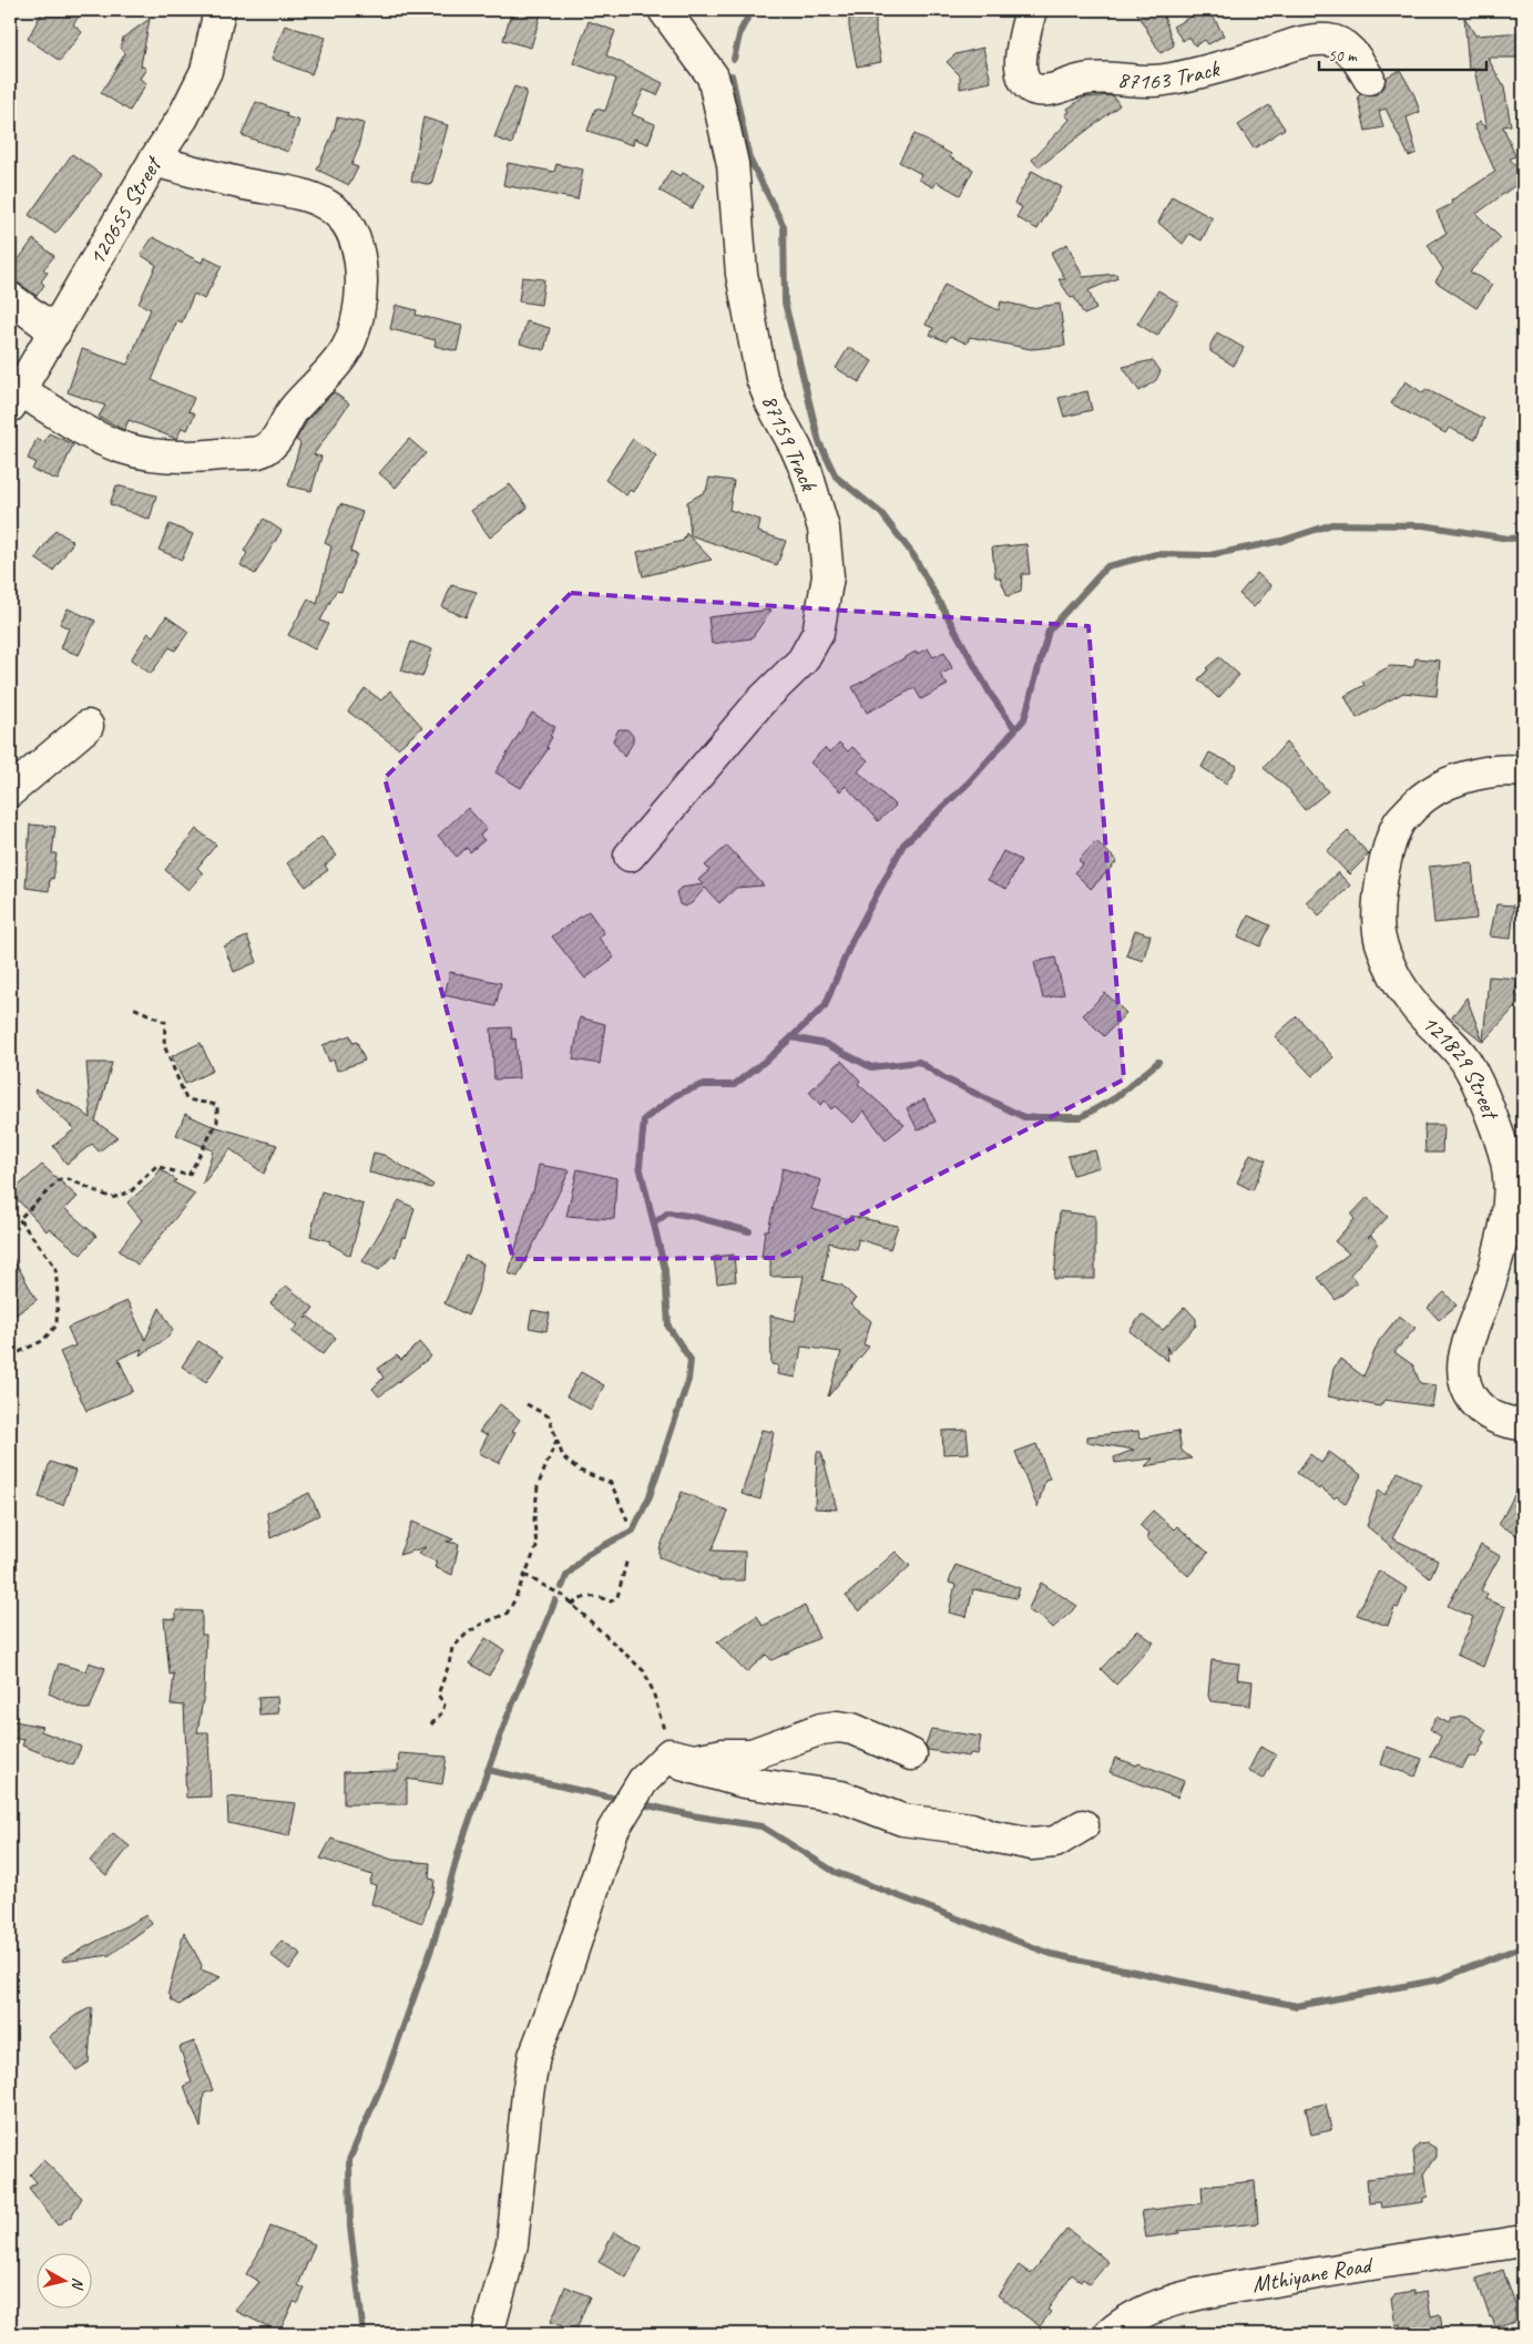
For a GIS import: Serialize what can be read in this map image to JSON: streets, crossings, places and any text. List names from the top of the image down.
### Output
{
  "streets": {
    "street": [
      "87163 Track",
      "120655 Street",
      "87159 Track",
      "121829 Street",
      "Mthiyane Road"
    ]
  },
  "scale_bar": "50 m",
  "north": "right"
}
